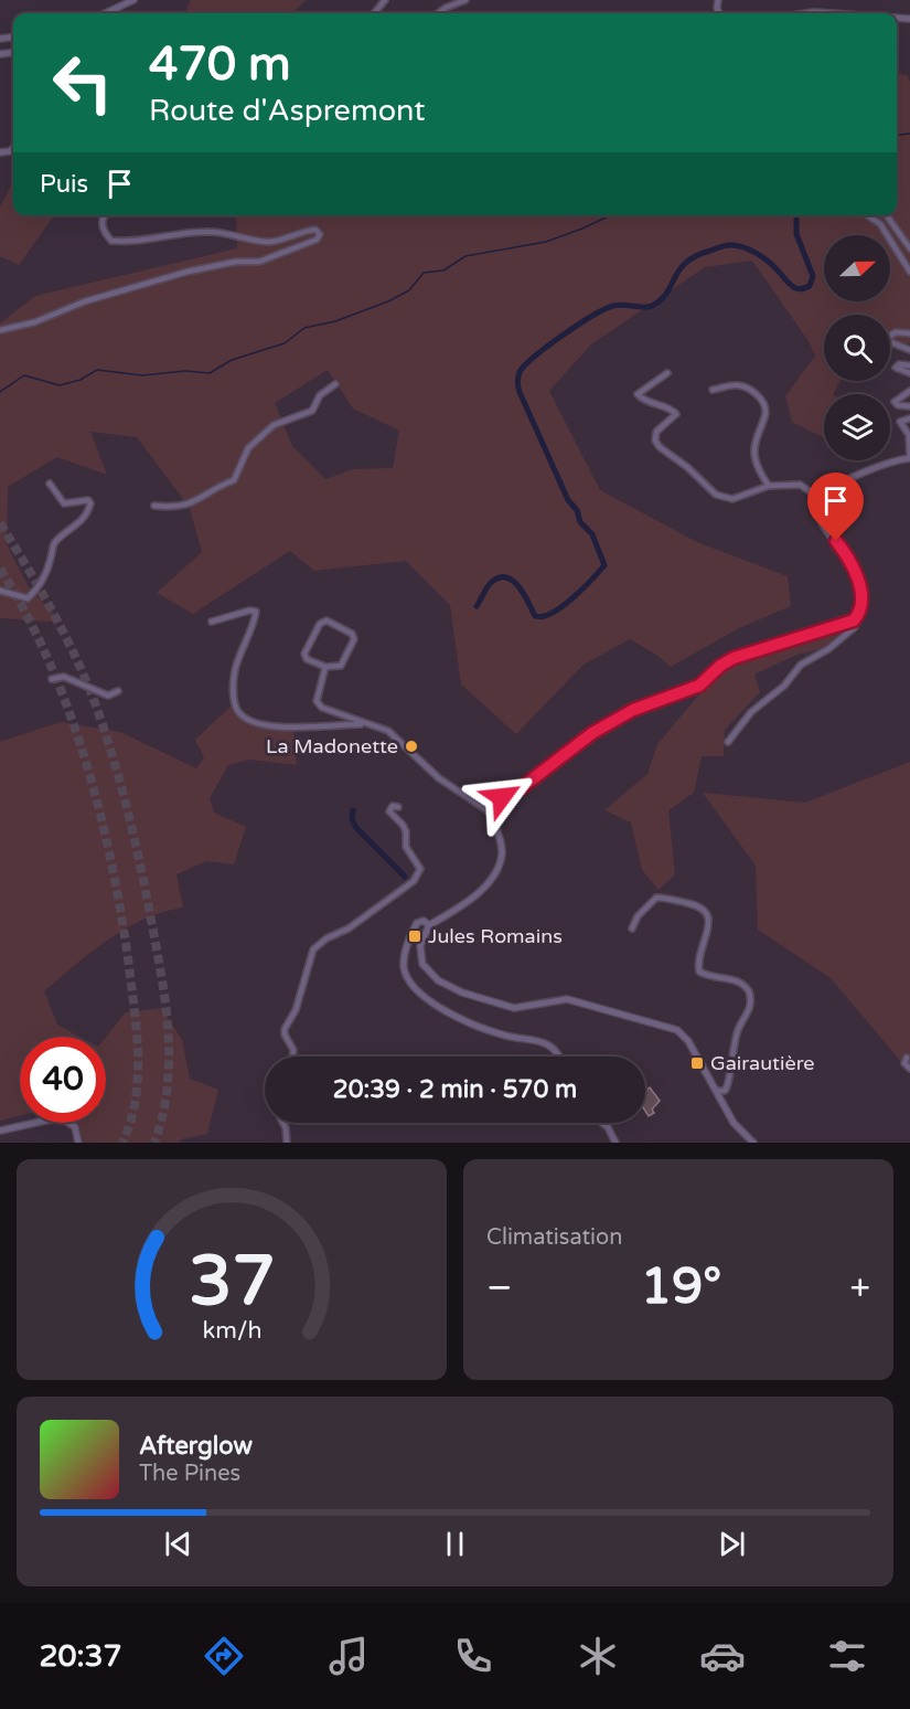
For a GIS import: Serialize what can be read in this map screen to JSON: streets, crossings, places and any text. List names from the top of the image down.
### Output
{
  "places": {
    "other": ["La Madonette"],
    "transit": ["Jules Romains", "Gairautière"]
  },
  "north": "right",
  "page": {
    "turn": ["470 m", "Route d'Aspremont"],
    "then": "Puis",
    "limit": "40",
    "trip": "20:39 · 2 min · 570 m",
    "tile": "Climatisation",
    "heat": ["−", "19°", "+"],
    "song": ["Afterglow", "The Pines"],
    "tabs": "20:37",
    "gauge": ["37", "km/h"]
  }
}
